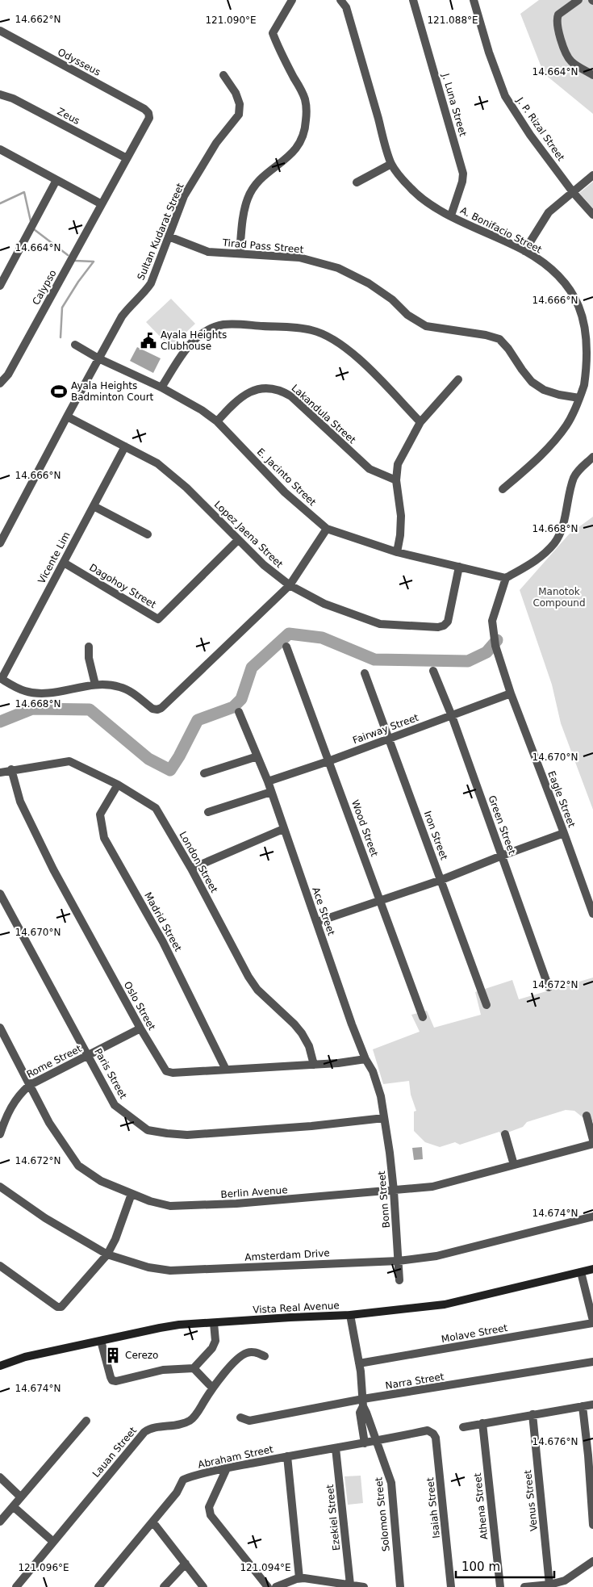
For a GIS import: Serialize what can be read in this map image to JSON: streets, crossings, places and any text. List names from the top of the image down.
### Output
{
  "streets": {
    "street": [
      "Odysseus",
      "J. Luna Street",
      "Zeus",
      "J. P. Rizal Street",
      "A. Bonifacio Street",
      "Sultan Kudarat Street",
      "Tirad Pass Street",
      "Calypso",
      "Lakandula Street",
      "E. Jacinto Street",
      "Lopez Jaena Street",
      "Vicente Lim",
      "Dagohoy Street",
      "Fairway Street",
      "Eagle Street",
      "Green Street",
      "Wood Street",
      "Iron Street",
      "London Street",
      "Ace Street",
      "Madrid Street",
      "Oslo Street",
      "Rome Street",
      "Paris Street",
      "Berlin Avenue",
      "Bonn Street",
      "Amsterdam Drive",
      "Vista Real Avenue",
      "Molave Street",
      "Narra Street",
      "Lauan Street",
      "Abraham Street",
      "Venus Street",
      "Athena Street",
      "Isaiah Street",
      "Solomon Street",
      "Ezekiel Street"
    ]
  },
  "crossings": [
    ["Odysseus", "Calypso"],
    ["J. Luna Street", "A. Bonifacio Street"],
    ["Zeus", "Calypso"],
    ["A. Bonifacio Street", "Tirad Pass Street"],
    ["Sultan Kudarat Street", "Tirad Pass Street"],
    ["Sultan Kudarat Street", "E. Jacinto Street"],
    ["Sultan Kudarat Street", "Lopez Jaena Street"],
    ["Lakandula Street", "E. Jacinto Street"],
    ["E. Jacinto Street", "Lopez Jaena Street"],
    ["E. Jacinto Street", "Eagle Street"],
    ["Lopez Jaena Street", "Vicente Lim"],
    ["Lopez Jaena Street", "Dagohoy Street"],
    ["Vicente Lim", "Dagohoy Street"],
    ["Fairway Street", "Eagle Street"],
    ["Fairway Street", "Green Street"],
    ["Fairway Street", "Wood Street"],
    ["Fairway Street", "Iron Street"],
    ["Fairway Street", "Ace Street"],
    ["London Street", "Madrid Street"],
    ["London Street", "Oslo Street"],
    ["Ace Street", "Oslo Street"],
    ["Ace Street", "Paris Street"],
    ["Ace Street", "Bonn Street"],
    ["Madrid Street", "Oslo Street"],
    ["Oslo Street", "Rome Street"],
    ["Rome Street", "Paris Street"],
    ["Rome Street", "Berlin Avenue"],
    ["Paris Street", "Bonn Street"],
    ["Berlin Avenue", "Bonn Street"],
    ["Bonn Street", "Amsterdam Drive"],
    ["Narra Street", "Solomon Street"],
    ["Abraham Street", "Isaiah Street"],
    ["Abraham Street", "Solomon Street"],
    ["Abraham Street", "Ezekiel Street"]
  ],
  "parks": ["Manotok Compound"],
  "places": {
    "public building": ["Ayala Heights Clubhouse"],
    "sports": ["Ayala Heights Badminton Court"],
    "building": ["Cerezo"]
  },
  "scale_bar": "100 m",
  "coordinates": [
    "14.662°N",
    "121.090°E",
    "121.088°E",
    "14.664°N",
    "14.666°N",
    "14.668°N",
    "14.670°N",
    "14.672°N",
    "14.674°N",
    "14.676°N",
    "121.096°E",
    "121.094°E"
  ]
}
